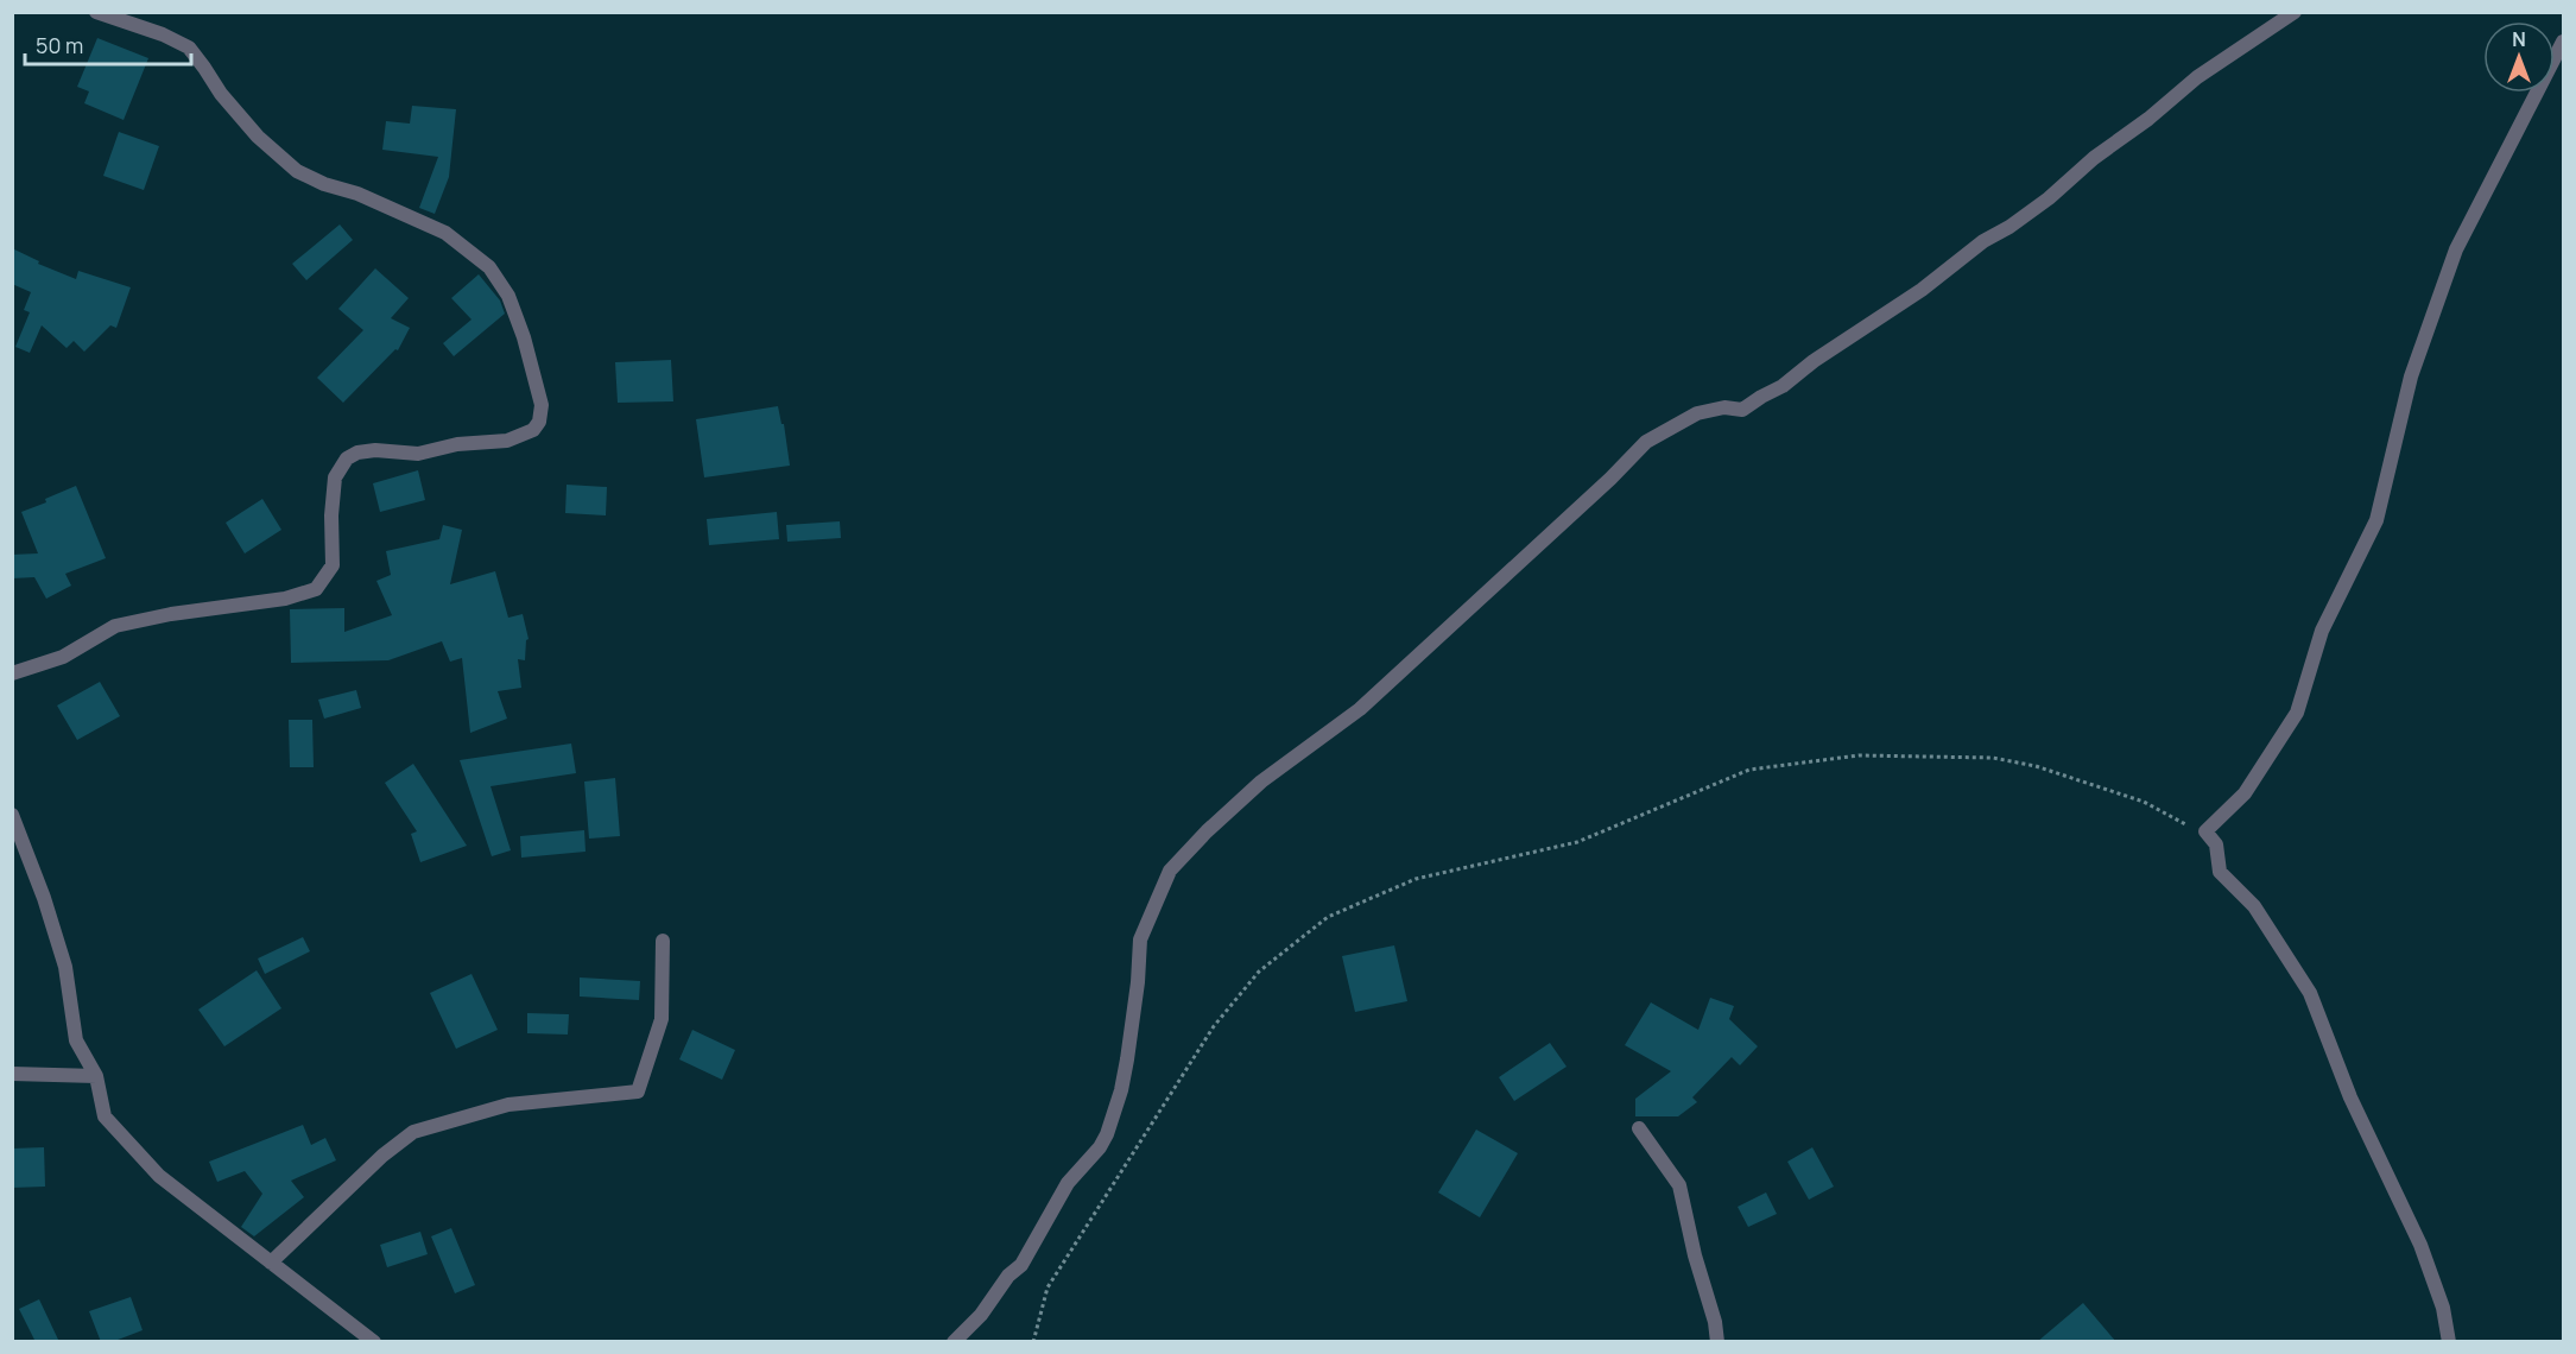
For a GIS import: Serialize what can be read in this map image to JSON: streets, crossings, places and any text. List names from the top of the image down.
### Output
{
  "scale_bar": "50 m",
  "north": "top"
}
